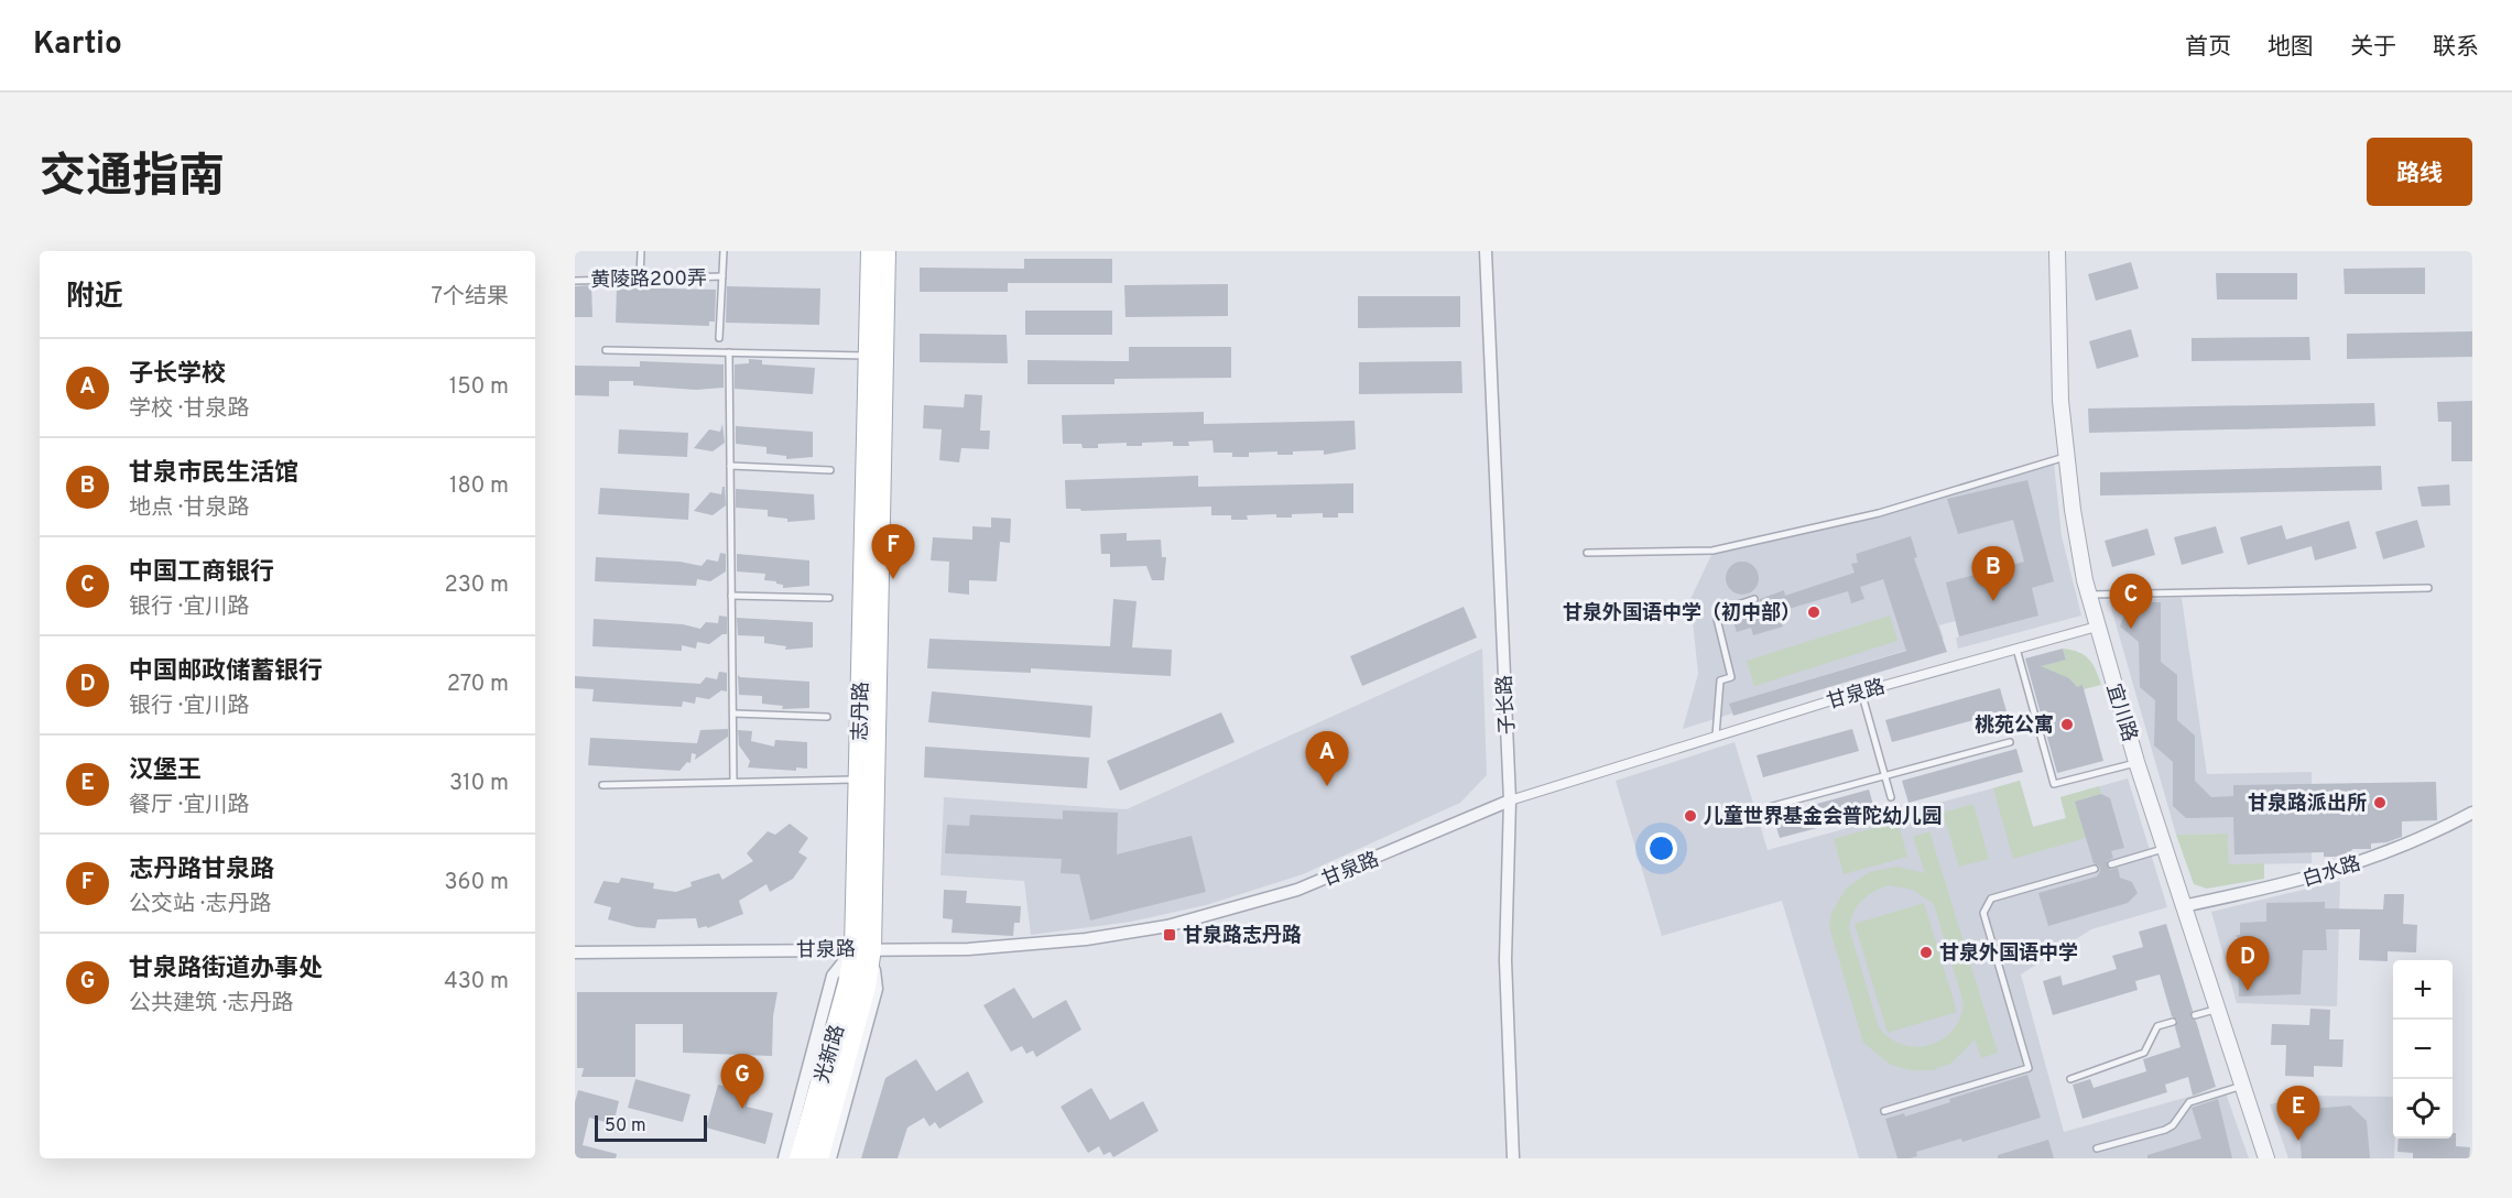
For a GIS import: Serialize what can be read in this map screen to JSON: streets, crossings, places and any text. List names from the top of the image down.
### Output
{
  "streets": {
    "main road": ["志丹路", "光新路"],
    "street": [
      "甘泉路",
      "子长路",
      "宜川路",
      "白水路"
    ],
    "lane": ["黄陵路200弄"]
  },
  "crossings": [
    ["甘泉路", "子长路"],
    ["甘泉路", "志丹路"],
    ["甘泉路", "宜川路"],
    ["甘泉路", "光新路"],
    ["志丹路", "光新路"],
    ["宜川路", "白水路"]
  ],
  "places": {
    "other": [
      "甘泉外国语中学（初中部）",
      "桃苑公寓",
      "甘泉路派出所",
      "儿童世界基金会普陀幼儿园",
      "甘泉外国语中学"
    ],
    "transit": ["甘泉路志丹路"]
  },
  "scale_bar": "50 m",
  "page": {
    "header": "Kartio",
    "nav": [
      "首页",
      "地图",
      "关于",
      "联系"
    ],
    "title": "交通指南",
    "buttons": "路线",
    "heading": ["附近", "7个结果"],
    "list": [
      {
        "mark": "A",
        "name": "子长学校",
        "note": "学校 · 甘泉路",
        "value": "150 m"
      },
      {
        "mark": "B",
        "name": "甘泉市民生活馆",
        "note": "地点 · 甘泉路",
        "value": "180 m"
      },
      {
        "mark": "C",
        "name": "中国工商银行",
        "note": "银行 · 宜川路",
        "value": "230 m"
      },
      {
        "mark": "D",
        "name": "中国邮政储蓄银行",
        "note": "银行 · 宜川路",
        "value": "270 m"
      },
      {
        "mark": "E",
        "name": "汉堡王",
        "note": "餐厅 · 宜川路",
        "value": "310 m"
      },
      {
        "mark": "F",
        "name": "志丹路甘泉路",
        "note": "公交站 · 志丹路",
        "value": "360 m"
      },
      {
        "mark": "G",
        "name": "甘泉路街道办事处",
        "note": "公共建筑 · 志丹路",
        "value": "430 m"
      }
    ],
    "pins": [
      "F",
      "B",
      "C",
      "A",
      "D",
      "G",
      "E"
    ],
    "map_buttons": ["+", "−"],
    "scale": "50 m"
  }
}
